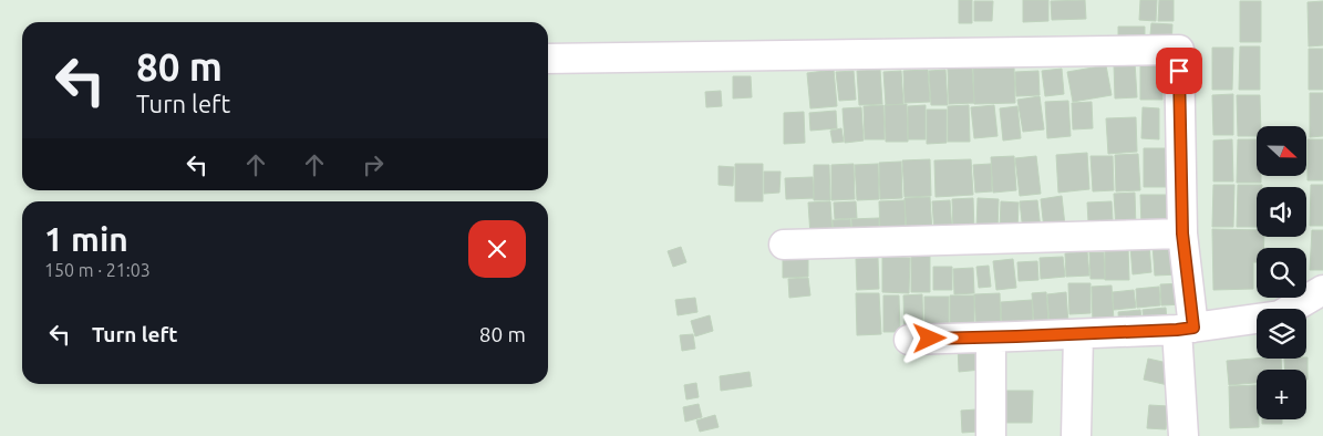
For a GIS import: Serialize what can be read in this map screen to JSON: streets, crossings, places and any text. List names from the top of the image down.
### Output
{
  "north": "right",
  "page": {
    "turn": ["80 m", "Turn left"],
    "map_buttons": "+",
    "heading": ["1 min", "150 m · 21:03"],
    "list": [
      {
        "name": "Turn left",
        "value": "80 m"
      }
    ]
  }
}
